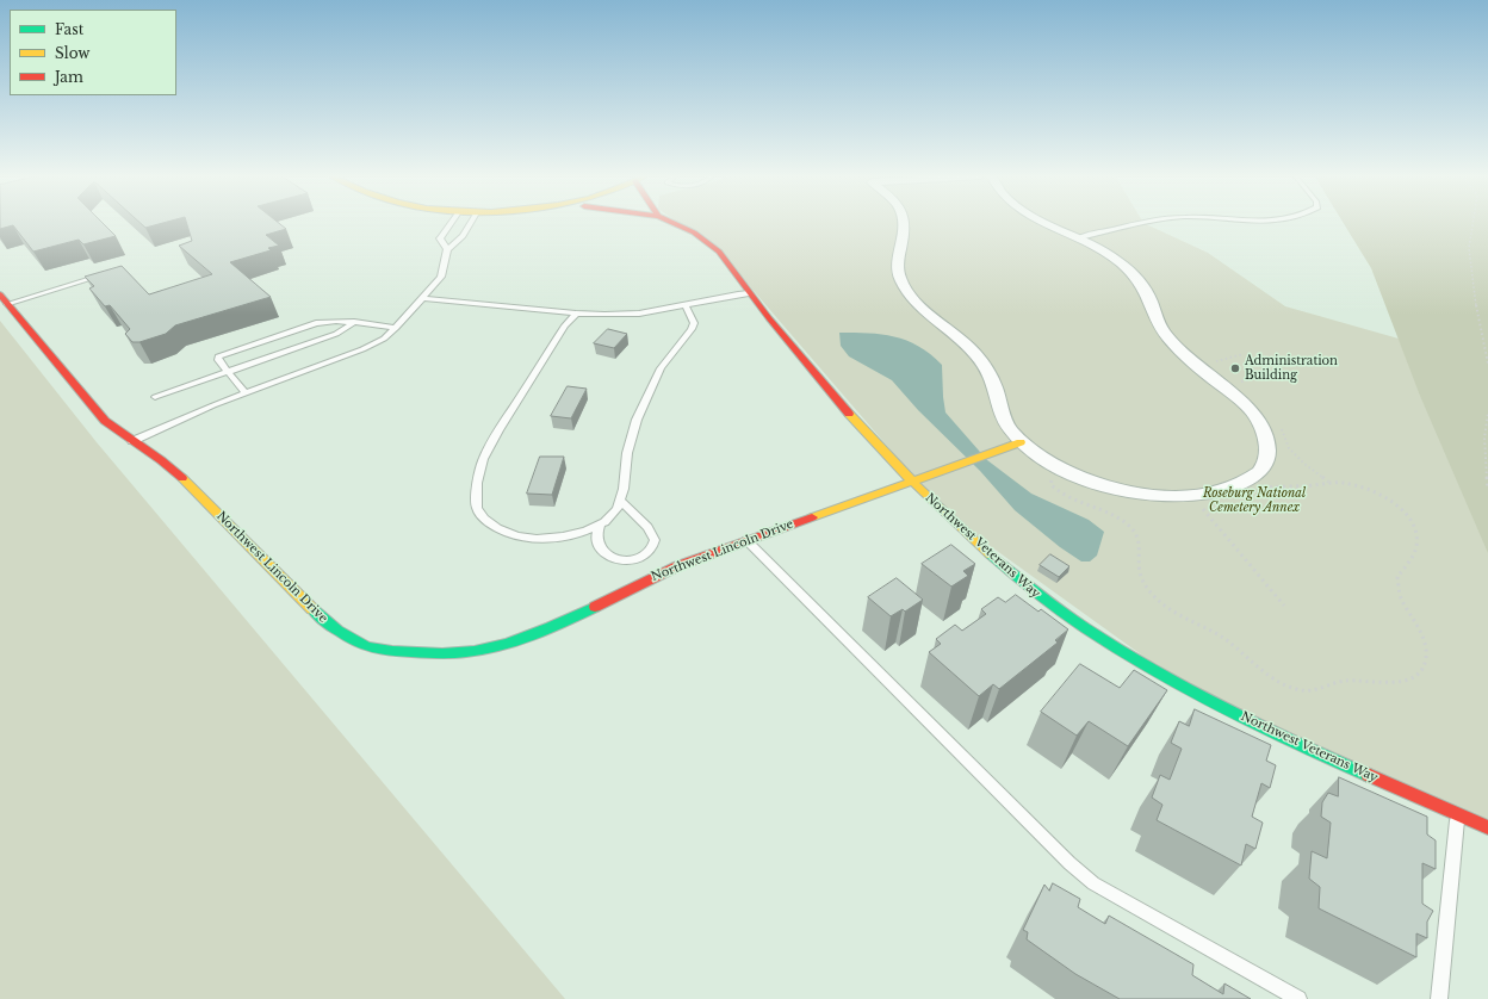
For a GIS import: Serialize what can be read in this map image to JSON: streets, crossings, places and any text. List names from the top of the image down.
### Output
{
  "streets": {
    "street": ["Northwest Veterans Way", "Northwest Lincoln Drive"]
  },
  "crossings": [
    ["Northwest Veterans Way", "Northwest Lincoln Drive"]
  ],
  "parks": ["Roseburg National Cemetery Annex"],
  "places": ["Administration Building"],
  "legend": ["Fast", "Slow", "Jam"]
}
